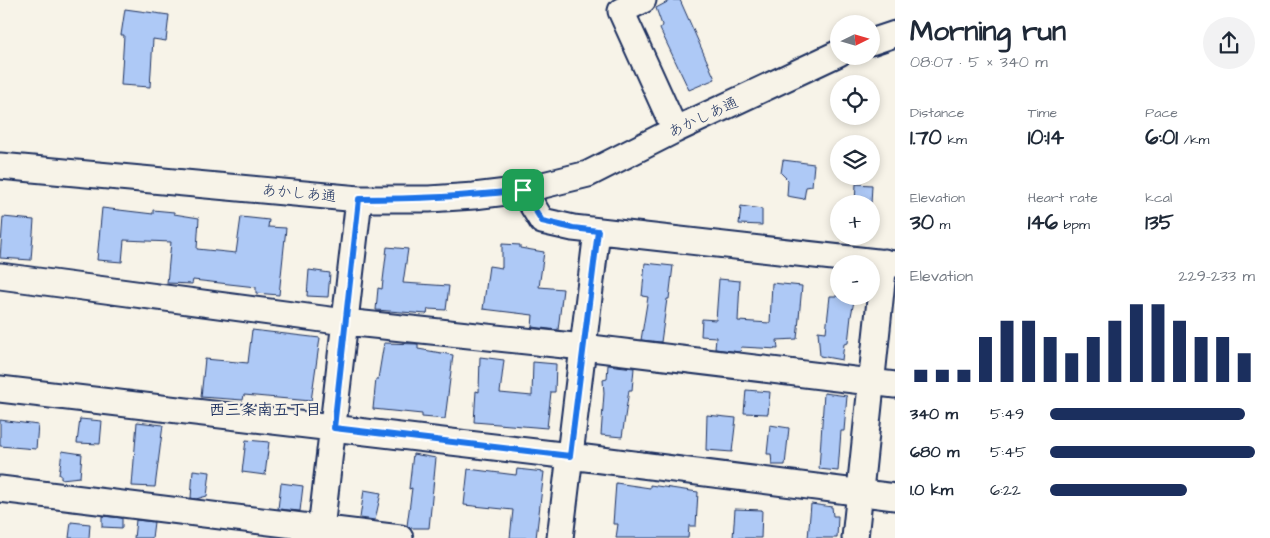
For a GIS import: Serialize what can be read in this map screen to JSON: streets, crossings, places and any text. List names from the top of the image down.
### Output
{
  "streets": {
    "street": ["あかしあ通"]
  },
  "districts": ["西三条南五丁目"],
  "north": "right",
  "page": {
    "heading": ["Morning run", "08:07 · 5 × 340 m"],
    "map_buttons": ["+", "−"],
    "stats": [
      ["Distance", "1.70 km"],
      ["Time", "10:14"],
      ["Pace", "6:01 /km"],
      ["Elevation", "30 m"],
      ["Heart rate", "146 bpm"],
      ["kcal", "135"]
    ],
    "chart": ["Elevation", "229–233 m"],
    "list": [
      {
        "name": "340 m",
        "note": "5:49"
      },
      {
        "name": "680 m",
        "note": "5:45"
      },
      {
        "name": "1.0 km",
        "note": "6:22"
      }
    ]
  }
}
